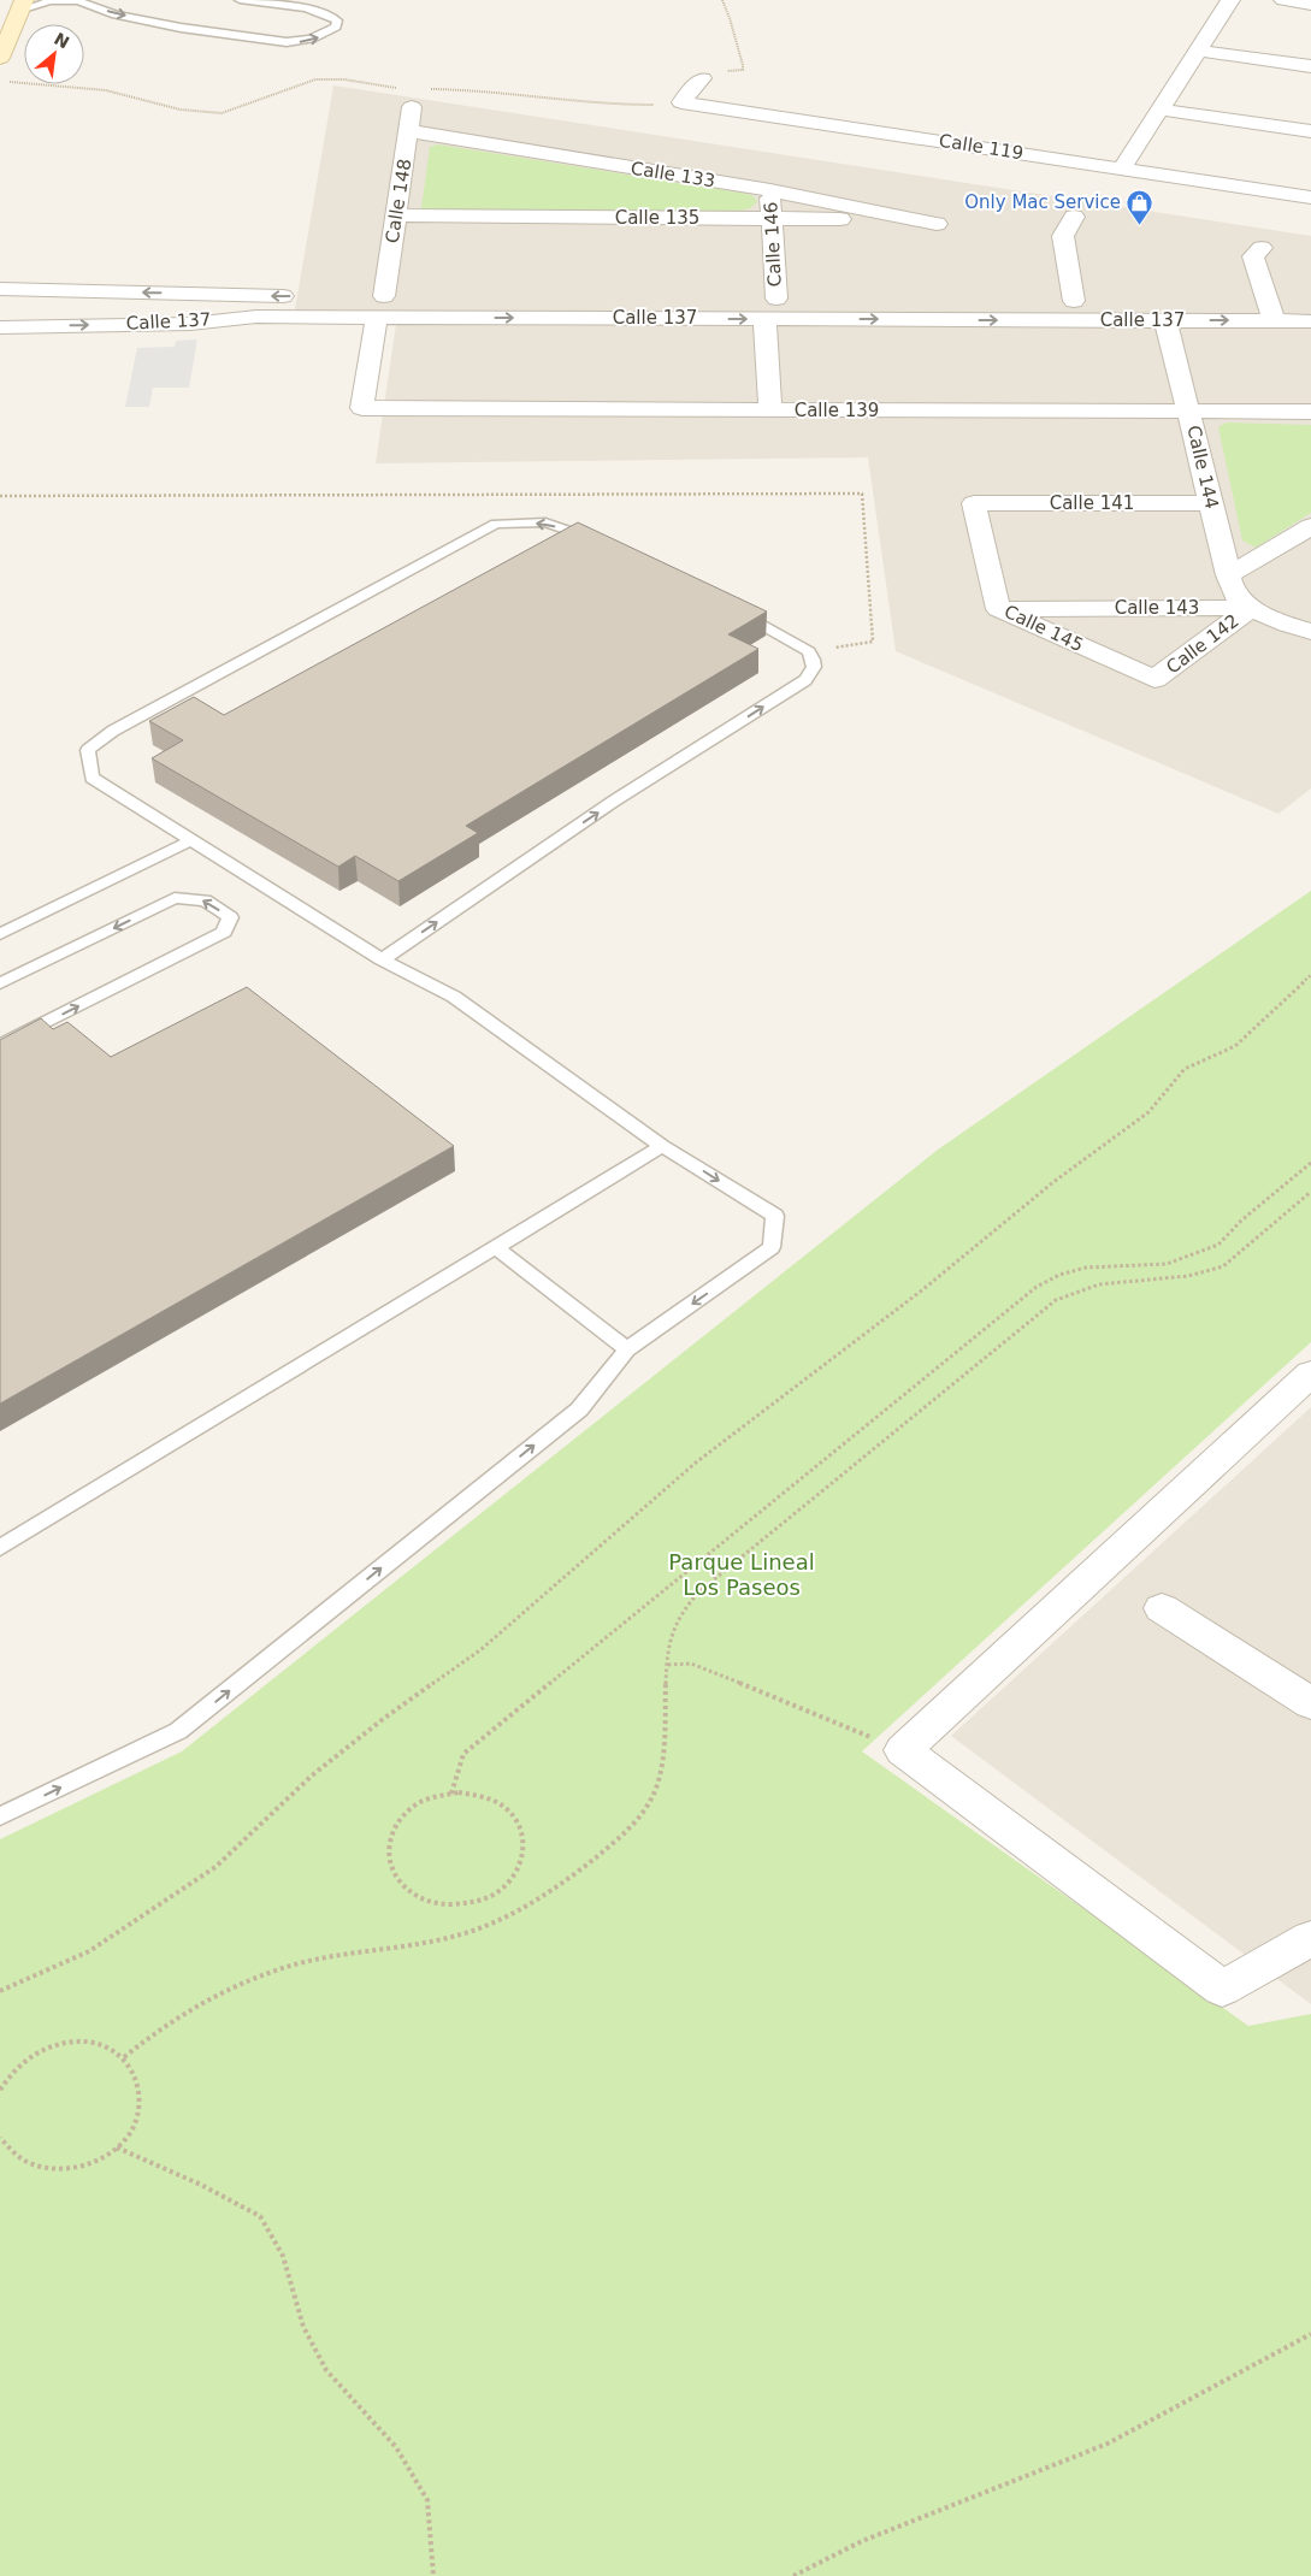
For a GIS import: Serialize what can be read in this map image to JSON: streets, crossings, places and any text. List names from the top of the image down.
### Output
{
  "streets": {
    "street": [
      "Calle 119",
      "Calle 133",
      "Calle 148",
      "Calle 135",
      "Calle 146",
      "Calle 137",
      "Calle 139",
      "Calle 144",
      "Calle 141",
      "Calle 143",
      "Calle 145",
      "Calle 142"
    ]
  },
  "crossings": [
    ["Calle 133", "Calle 148"],
    ["Calle 133", "Calle 135"],
    ["Calle 133", "Calle 146"],
    ["Calle 148", "Calle 135"],
    ["Calle 135", "Calle 146"],
    ["Calle 146", "Calle 137"],
    ["Calle 146", "Calle 139"],
    ["Calle 137", "Calle 139"],
    ["Calle 137", "Calle 144"],
    ["Calle 139", "Calle 144"],
    ["Calle 144", "Calle 141"],
    ["Calle 144", "Calle 143"],
    ["Calle 144", "Calle 142"],
    ["Calle 141", "Calle 145"],
    ["Calle 143", "Calle 145"],
    ["Calle 143", "Calle 142"],
    ["Calle 145", "Calle 142"]
  ],
  "parks": ["Parque Lineal Los Paseos"],
  "places": {
    "shop": ["Only Mac Service"]
  },
  "north": "top right"
}
